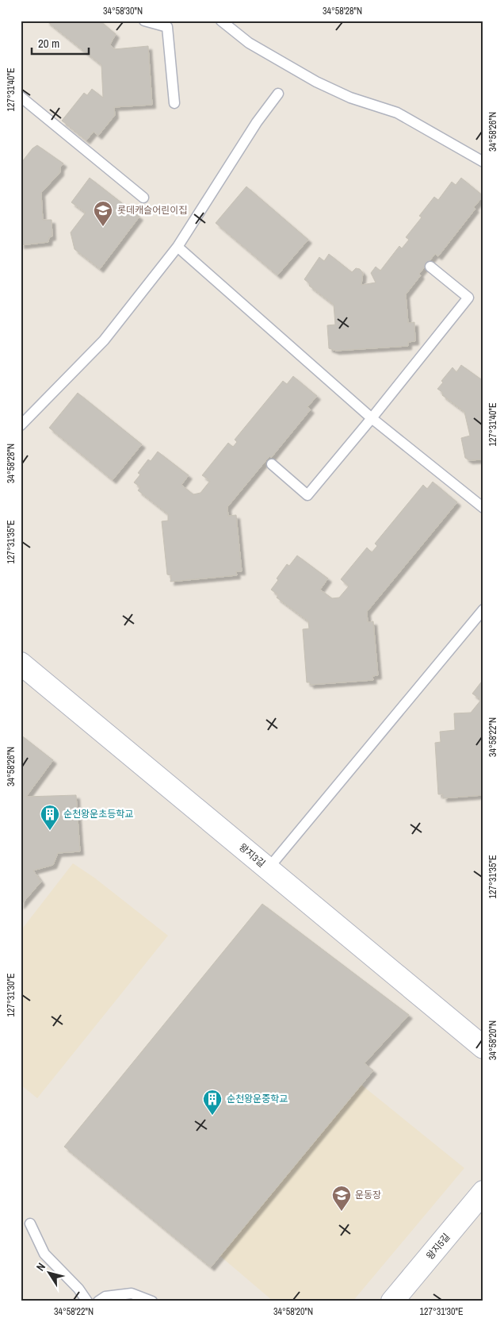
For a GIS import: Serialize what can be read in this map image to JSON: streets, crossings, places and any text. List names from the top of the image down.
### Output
{
  "streets": {
    "street": ["왕지3길", "왕지5길"]
  },
  "places": {
    "school or university": ["롯데캐슬어린이집", "운동장"],
    "building": ["순천왕운초등학교", "순천왕운중학교"]
  },
  "scale_bar": "20 m",
  "north": "top left",
  "coordinates": [
    "34°58'30\"N",
    "34°58'28\"N",
    "127°31'40\"E",
    "34°58'26\"N",
    "127°31'35\"E",
    "34°58'22\"N",
    "127°31'30\"E",
    "34°58'20\"N"
  ]
}
